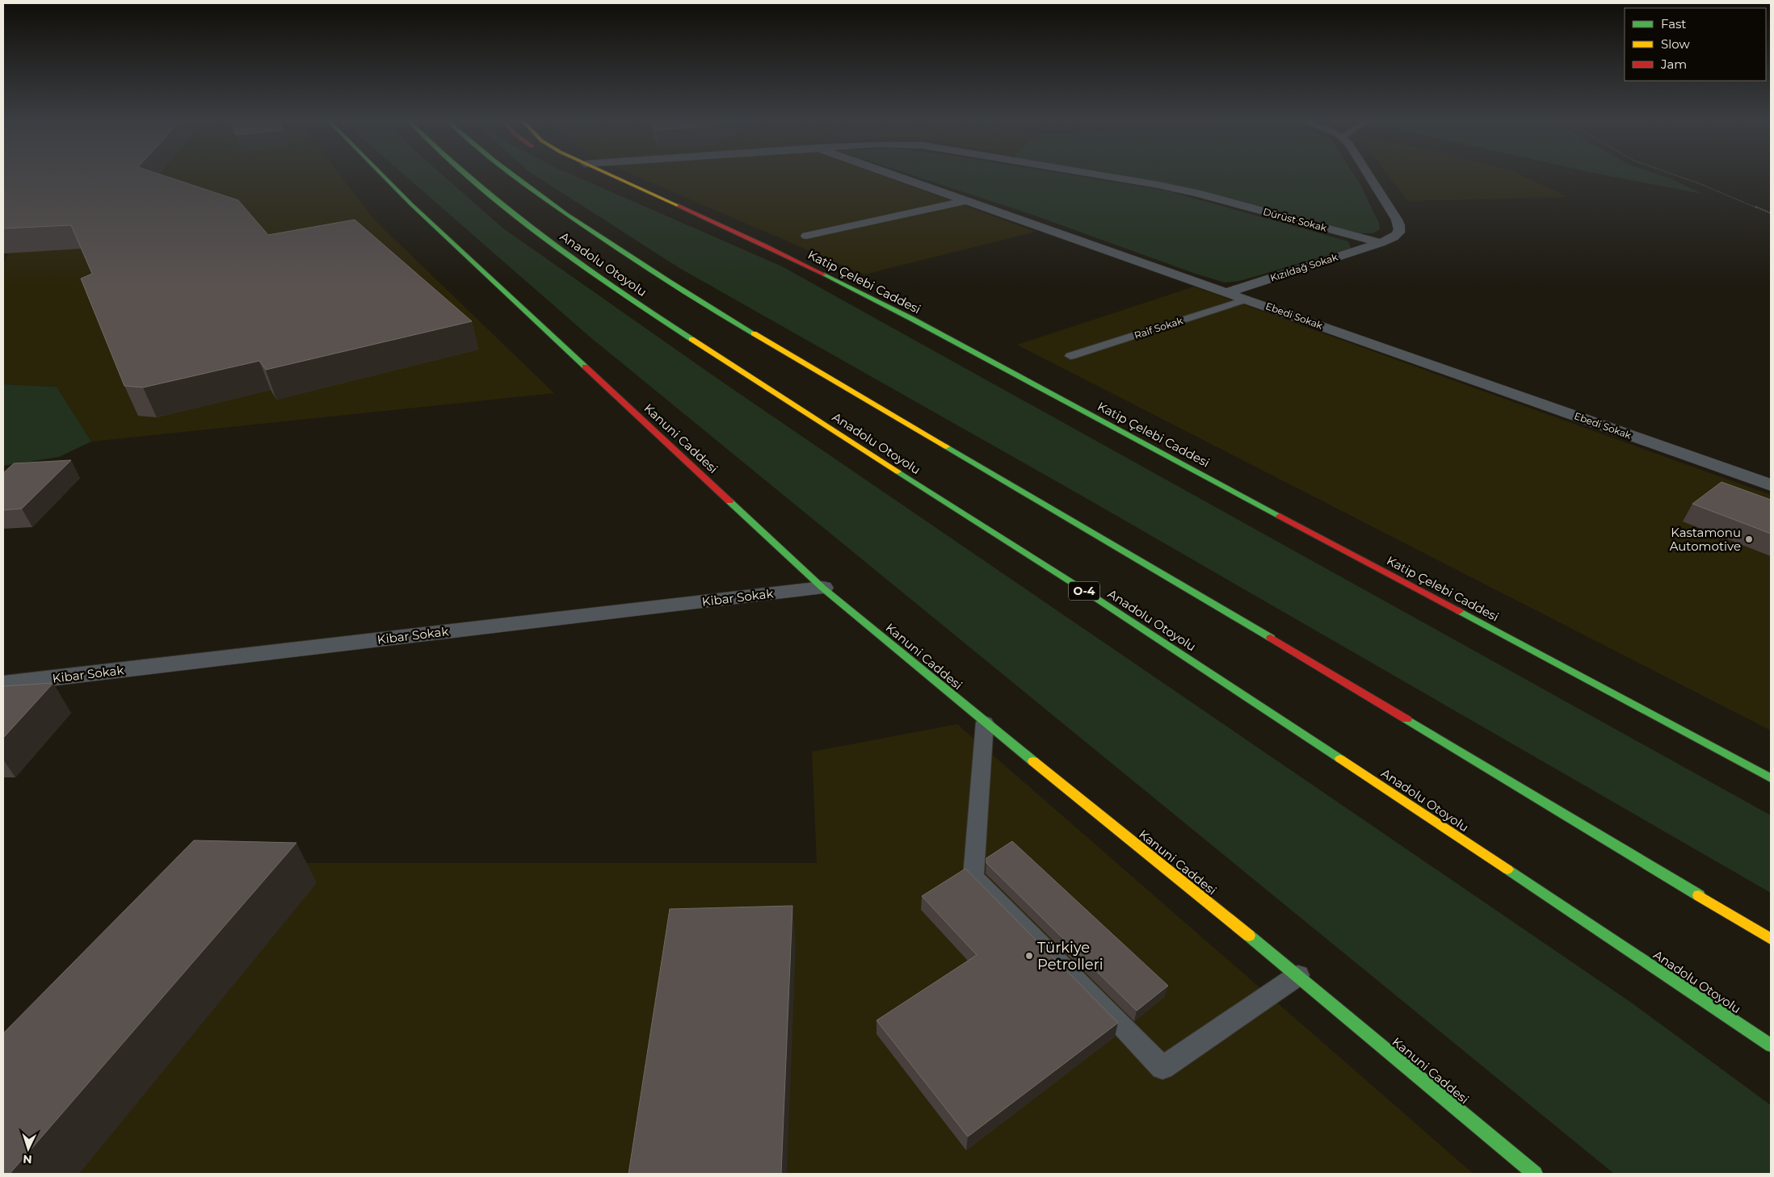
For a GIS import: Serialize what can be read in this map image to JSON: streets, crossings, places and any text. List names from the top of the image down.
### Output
{
  "streets": {
    "main road": [
      "Anadolu Otoyolu",
      "Katip Çelebi Caddesi",
      "Kanuni Caddesi",
      "O-4"
    ],
    "street": [
      "Dürüst Sokak",
      "Kızıldağ Sokak",
      "Ebedi Sokak",
      "Kibar Sokak"
    ],
    "lane": ["Raif Sokak"]
  },
  "crossings": [
    ["Dürüst Sokak", "Kızıldağ Sokak"],
    ["Kızıldağ Sokak", "Ebedi Sokak"],
    ["Ebedi Sokak", "Raif Sokak"],
    ["Kanuni Caddesi", "Kibar Sokak"]
  ],
  "places": ["Kastamonu Automotive", "Türkiye Petrolleri"],
  "legend": ["Fast", "Slow", "Jam"],
  "north": "bottom"
}
